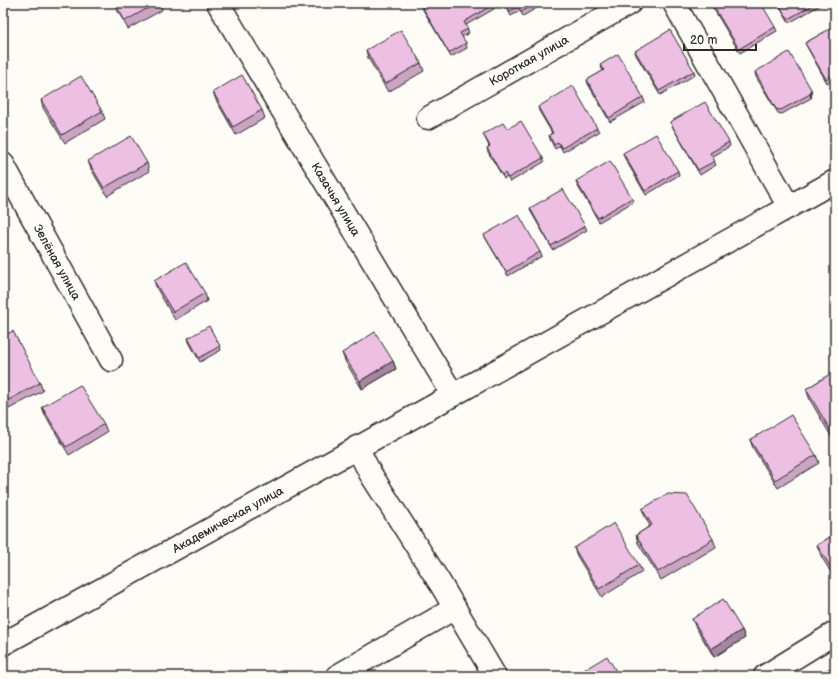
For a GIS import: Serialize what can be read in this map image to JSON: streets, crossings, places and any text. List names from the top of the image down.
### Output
{
  "streets": {
    "street": [
      "Короткая улица",
      "Казачья улица",
      "Зелёная улица",
      "Академическая улица"
    ]
  },
  "crossings": [
    ["Казачья улица", "Академическая улица"]
  ],
  "scale_bar": "20 m"
}
